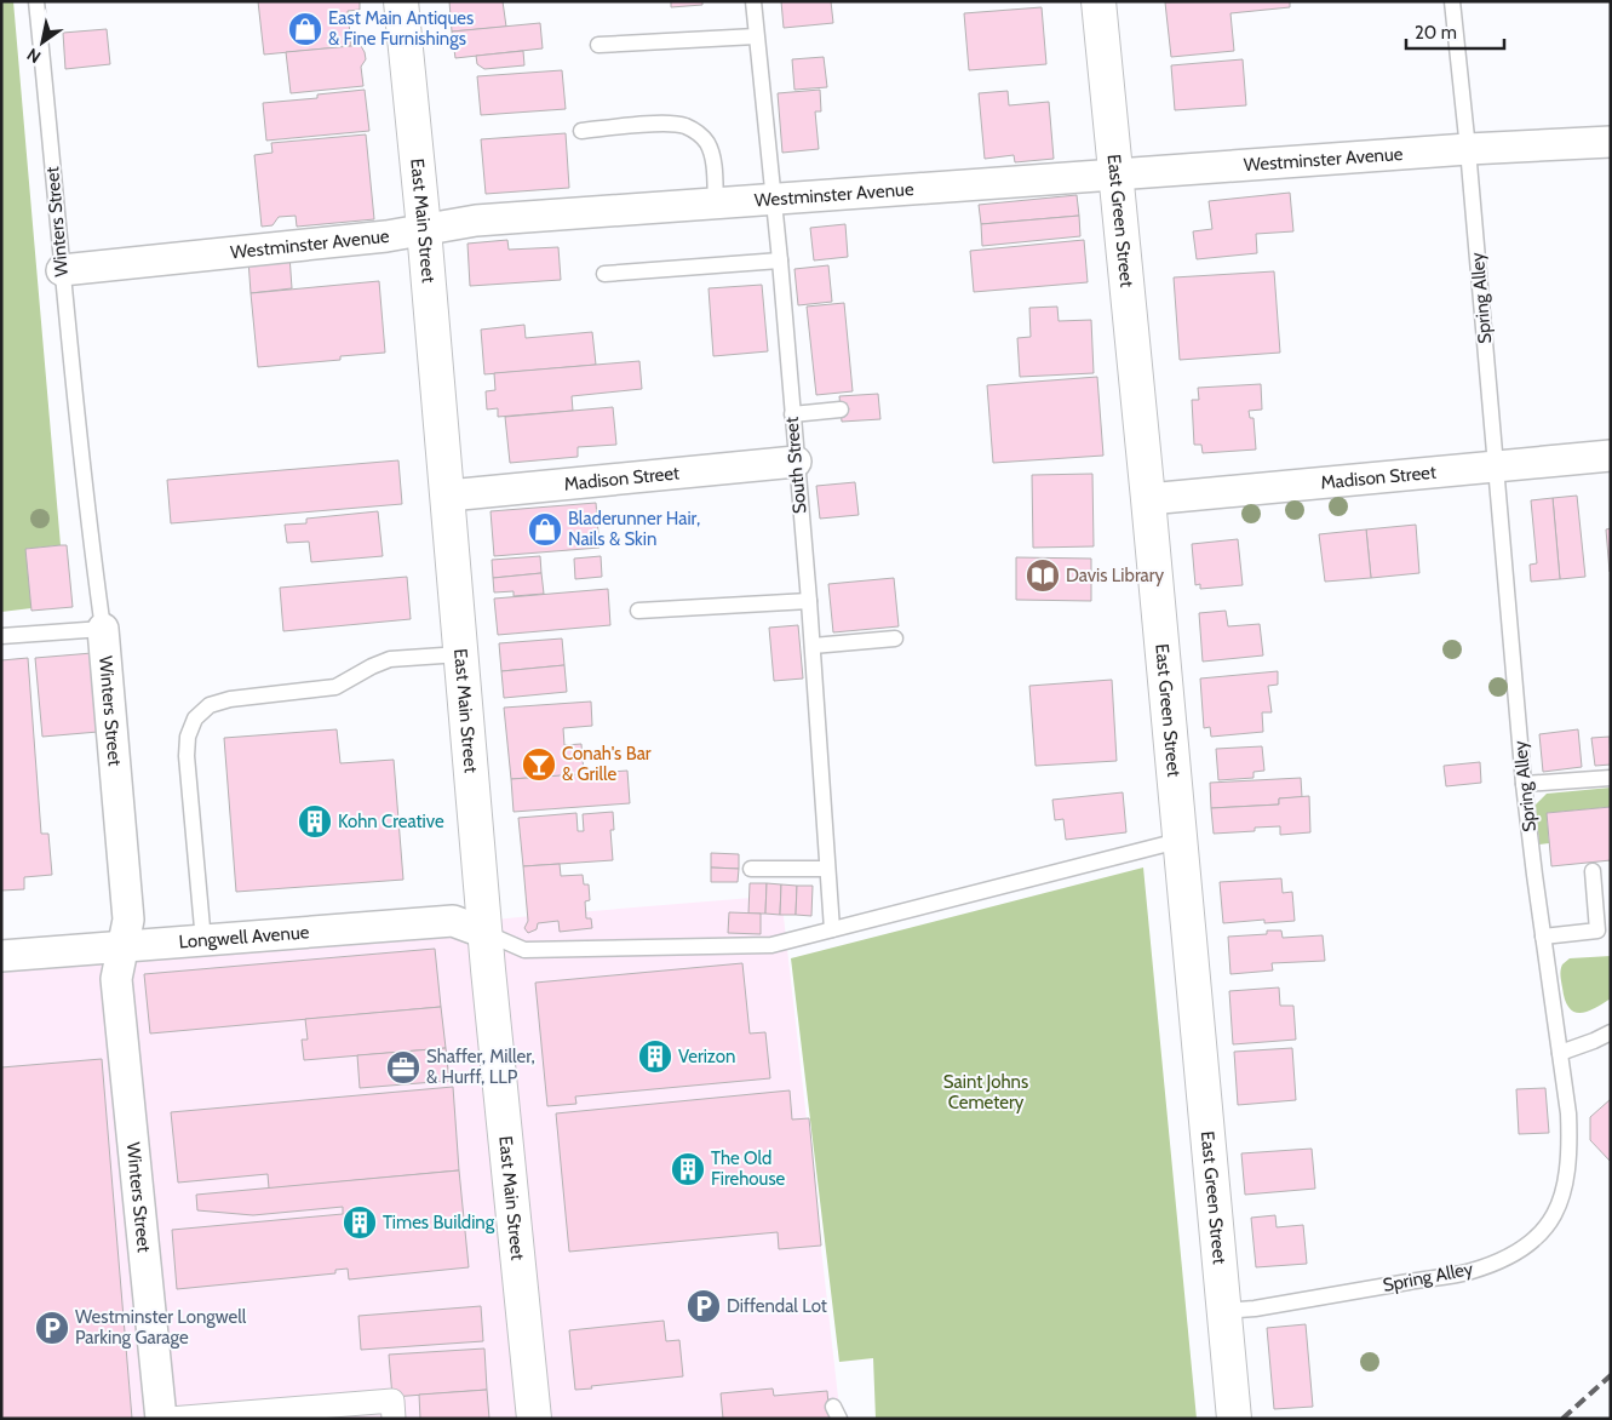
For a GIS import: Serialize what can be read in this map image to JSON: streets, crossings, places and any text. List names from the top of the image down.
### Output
{
  "streets": {
    "main road": ["East Main Street", "East Green Street"],
    "street": [
      "Westminster Avenue",
      "Winters Street",
      "Madison Street",
      "Longwell Avenue"
    ],
    "lane": ["Spring Alley", "South Street"]
  },
  "crossings": [
    ["Westminster Avenue", "Winters Street"],
    ["Westminster Avenue", "East Main Street"],
    ["Westminster Avenue", "East Green Street"],
    ["Westminster Avenue", "Spring Alley"],
    ["Westminster Avenue", "South Street"],
    ["Winters Street", "Longwell Avenue"],
    ["East Main Street", "Madison Street"],
    ["East Main Street", "Longwell Avenue"],
    ["East Green Street", "Spring Alley"],
    ["East Green Street", "Madison Street"],
    ["Spring Alley", "Madison Street"],
    ["South Street", "Madison Street"]
  ],
  "parks": ["Saint Johns Cemetery"],
  "places": {
    "shop": ["East Main Antiques & Fine Furnishings", "Bladerunner Hair, Nails & Skin"],
    "library": ["Davis Library"],
    "bar": ["Conah's Bar & Grille"],
    "building": [
      "Kohn Creative",
      "Verizon",
      "The Old Firehouse",
      "Times Building"
    ],
    "office": ["Shaffer, Miller, & Hurff, LLP"],
    "parking": ["Diffendal Lot", "Westminster Longwell Parking Garage"]
  },
  "scale_bar": "20 m",
  "north": "bottom left"
}
